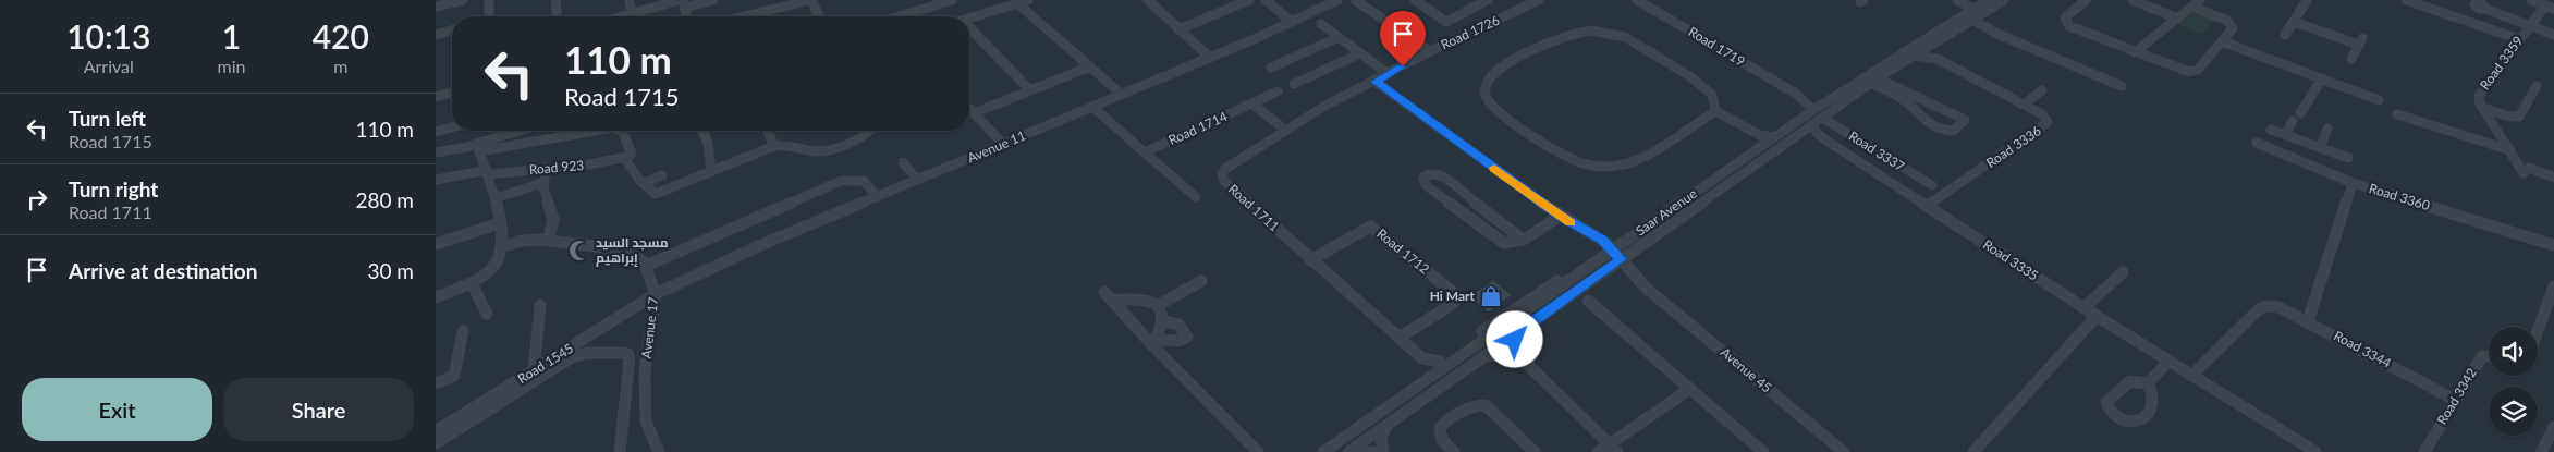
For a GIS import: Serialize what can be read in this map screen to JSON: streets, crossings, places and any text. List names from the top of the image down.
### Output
{
  "streets": {
    "street": [
      "Road 1726",
      "Road 1719",
      "Road 3359",
      "Road 1714",
      "Avenue 11",
      "Road 3336",
      "Road 3337",
      "Road 923",
      "Road 3360",
      "Road 1711",
      "Saar Avenue",
      "Road 1712",
      "Road 3335",
      "Avenue 17",
      "Road 3344",
      "Road 1545",
      "Avenue 45",
      "Road 3342"
    ]
  },
  "crossings": [
    ["Road 1726", "Road 1711"],
    ["Road 1719", "Saar Avenue"],
    ["Avenue 11", "Avenue 17"],
    ["Avenue 11", "Road 1545"],
    ["Road 3336", "Saar Avenue"],
    ["Road 3336", "Road 3335"],
    ["Road 3337", "Saar Avenue"],
    ["Road 3360", "Road 3344"],
    ["Road 1711", "Road 1712"],
    ["Road 1711", "Avenue 45"],
    ["Saar Avenue", "Road 3335"],
    ["Saar Avenue", "Avenue 45"],
    ["Road 3335", "Road 3344"],
    ["Avenue 17", "Road 1545"],
    ["Road 3344", "Road 3342"]
  ],
  "places": {
    "mosque": ["مسجد السيد إبراهيم"],
    "shop": ["Hi Mart"]
  },
  "page": {
    "eta": [
      "10:13",
      "Arrival",
      "1",
      "min",
      "420",
      "m"
    ],
    "turn": ["110 m", "Road 1715"],
    "list": [
      {
        "name": "Turn left",
        "note": "Road 1715",
        "value": "110 m"
      },
      {
        "name": "Turn right",
        "note": "Road 1711",
        "value": "280 m"
      },
      {
        "name": "Arrive at destination",
        "value": "30 m"
      }
    ],
    "buttons": ["Exit", "Share"]
  }
}
